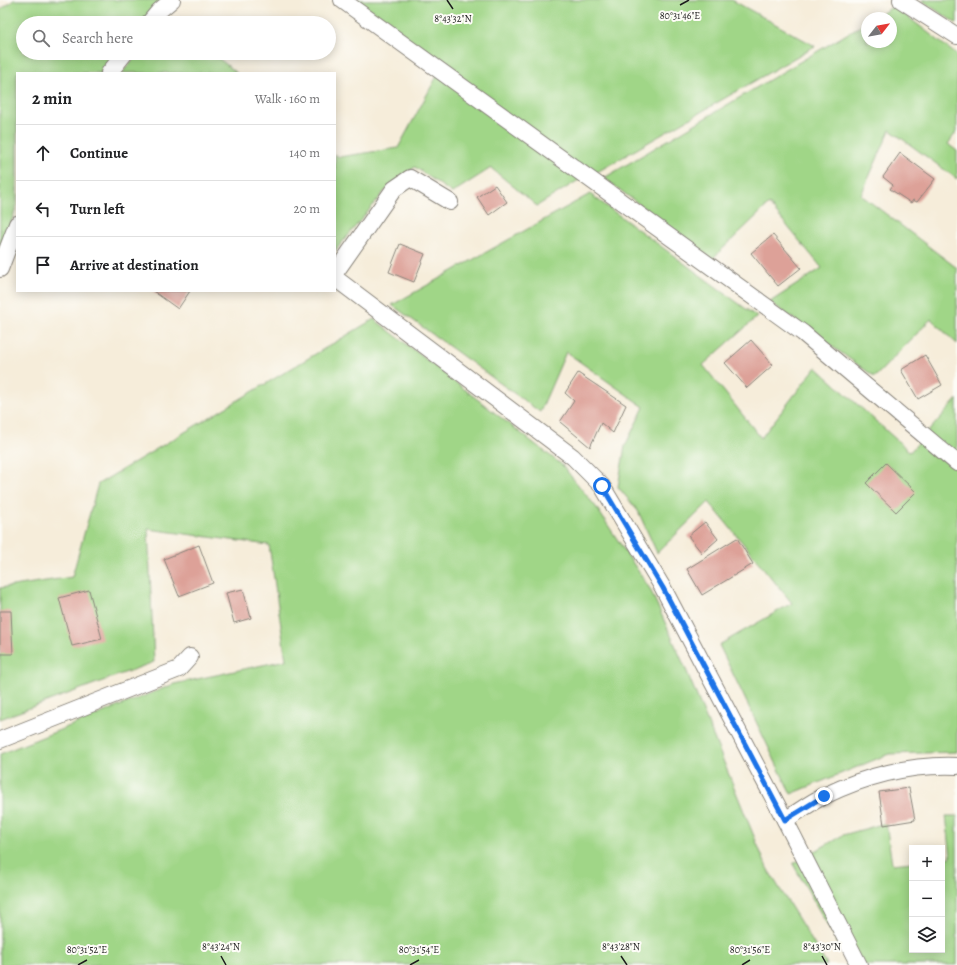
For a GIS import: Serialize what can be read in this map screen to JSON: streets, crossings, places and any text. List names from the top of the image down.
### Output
{
  "north": "top right",
  "page": {
    "search": "Search here",
    "heading": ["2 min", "Walk · 160 m"],
    "list": [
      ["Continue", "140 m"],
      ["Turn left", "20 m"],
      "Arrive at destination"
    ],
    "map_buttons": ["+", "−"]
  },
  "coordinates": [
    "80°31'46\"E",
    "8°43'32\"N",
    "8°43'24\"N",
    "8°43'28\"N",
    "8°43'30\"N",
    "80°31'52\"E",
    "80°31'54\"E",
    "80°31'56\"E"
  ]
}
